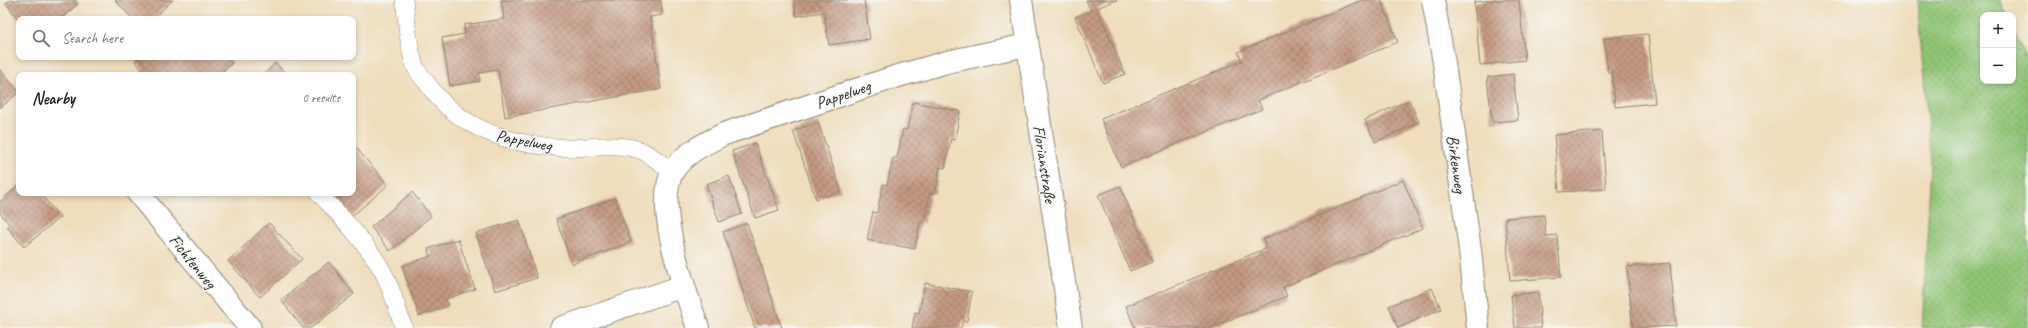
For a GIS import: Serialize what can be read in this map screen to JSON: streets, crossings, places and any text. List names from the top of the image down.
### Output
{
  "streets": {
    "street": [
      "Pappelweg",
      "Florianstraße",
      "Birkenweg",
      "Fichtenweg"
    ]
  },
  "crossings": [
    ["Pappelweg", "Florianstraße"]
  ],
  "page": {
    "map_buttons": ["+", "−"],
    "search": "Search here",
    "heading": ["Nearby", "0 results"]
  }
}
